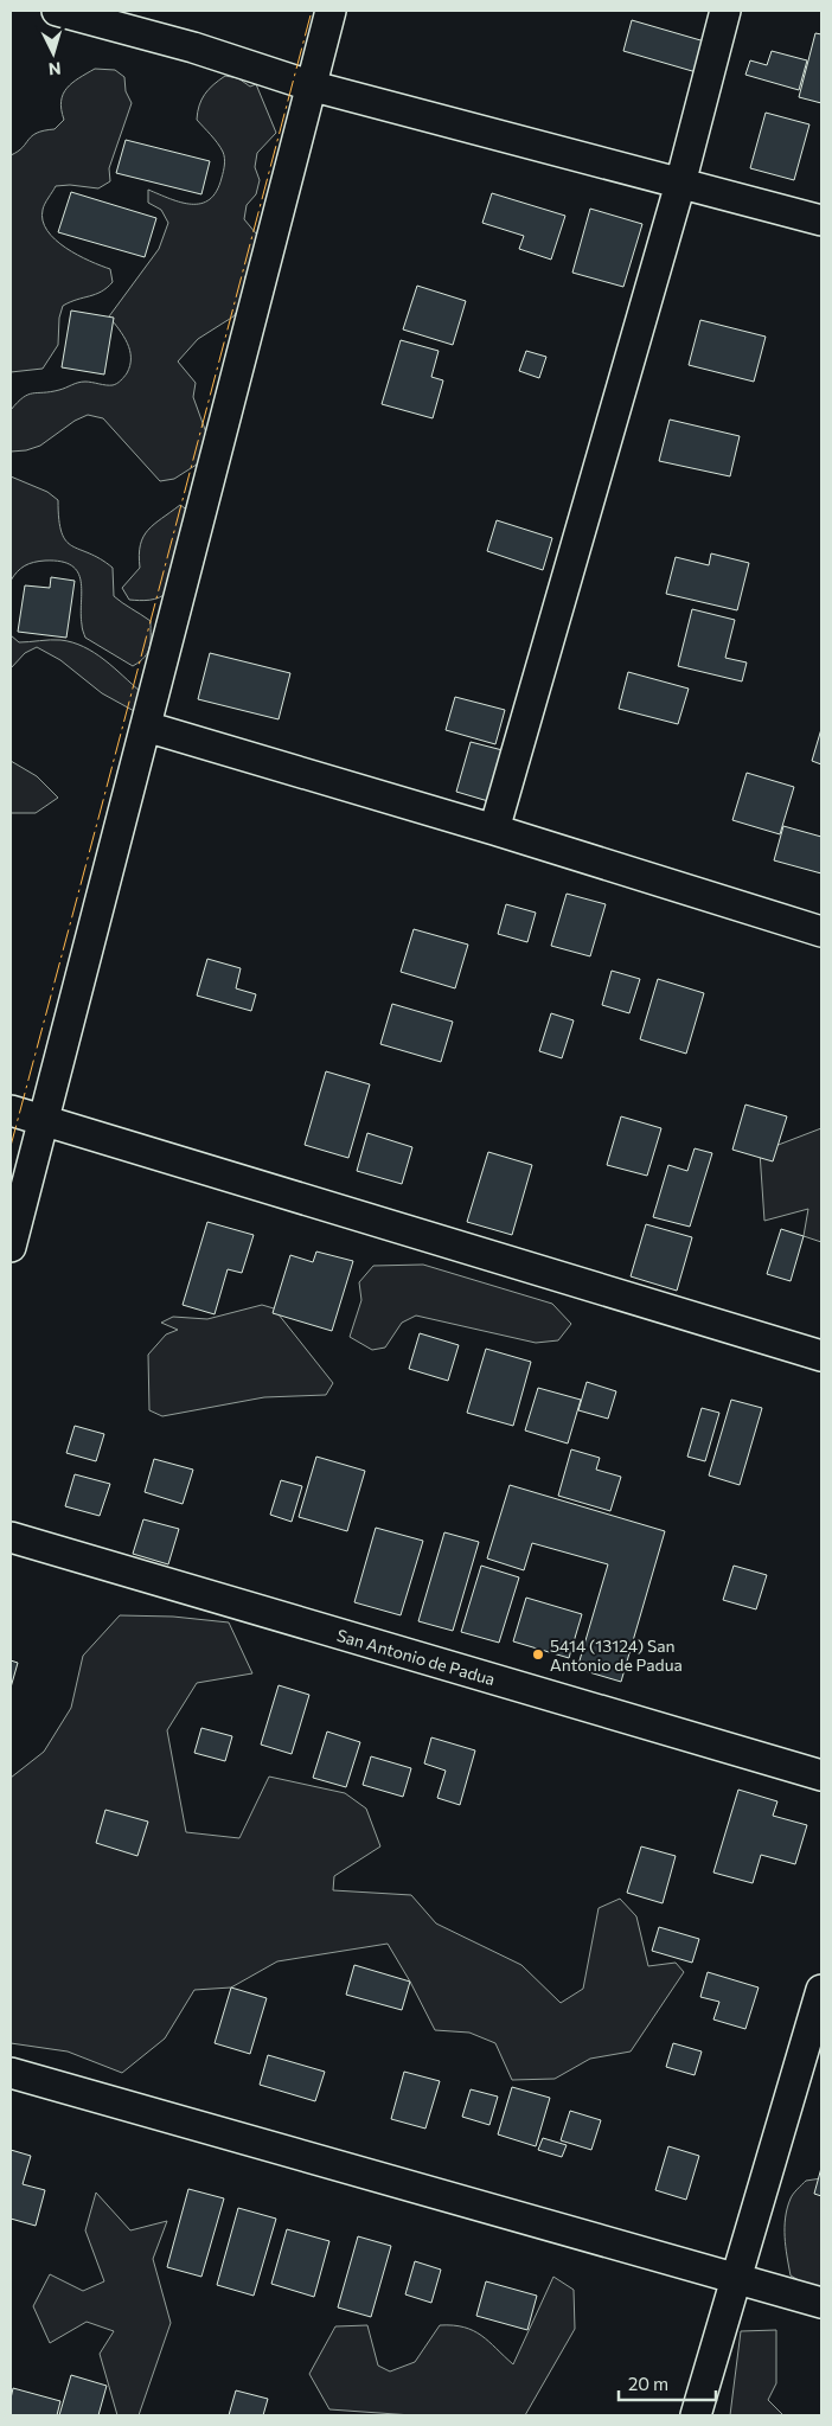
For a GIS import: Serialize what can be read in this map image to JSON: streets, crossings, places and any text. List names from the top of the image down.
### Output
{
  "streets": {
    "street": ["San Antonio de Padua"]
  },
  "places": ["5414 (13124) San Antonio de Padua"],
  "scale_bar": "20 m",
  "north": "bottom"
}
